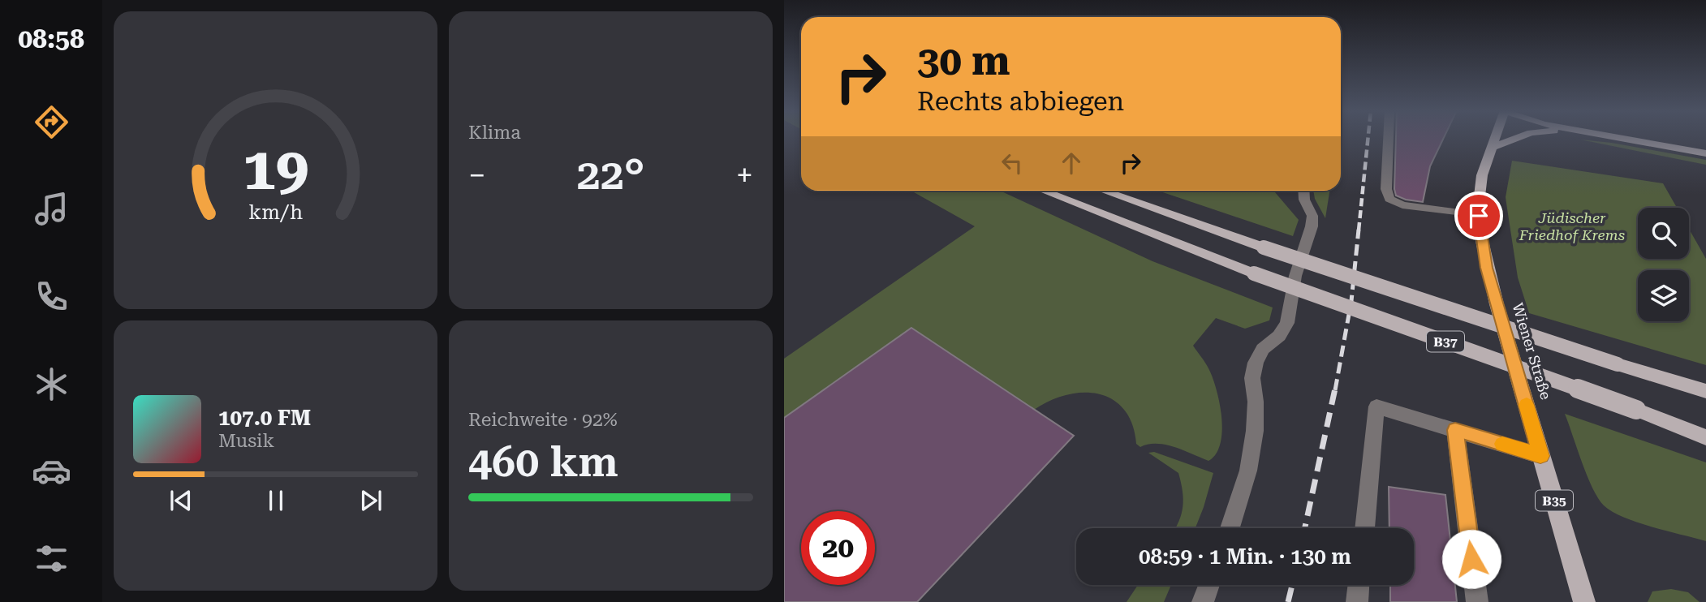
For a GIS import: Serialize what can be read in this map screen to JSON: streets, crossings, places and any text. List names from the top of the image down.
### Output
{
  "streets": {
    "main road": ["B37", "Wiener Straße", "B35"]
  },
  "parks": ["Jüdischer Friedhof Krems"],
  "page": {
    "tabs": "08:58",
    "tile": [
      "Klima",
      ["Reichweite · 92%", "460 km"]
    ],
    "turn": ["30 m", "Rechts abbiegen"],
    "heat": ["−", "22°", "+"],
    "song": ["107.0 FM", "Musik"],
    "limit": "20",
    "trip": "08:59 · 1 Min. · 130 m",
    "gauge": ["19", "km/h"]
  }
}
